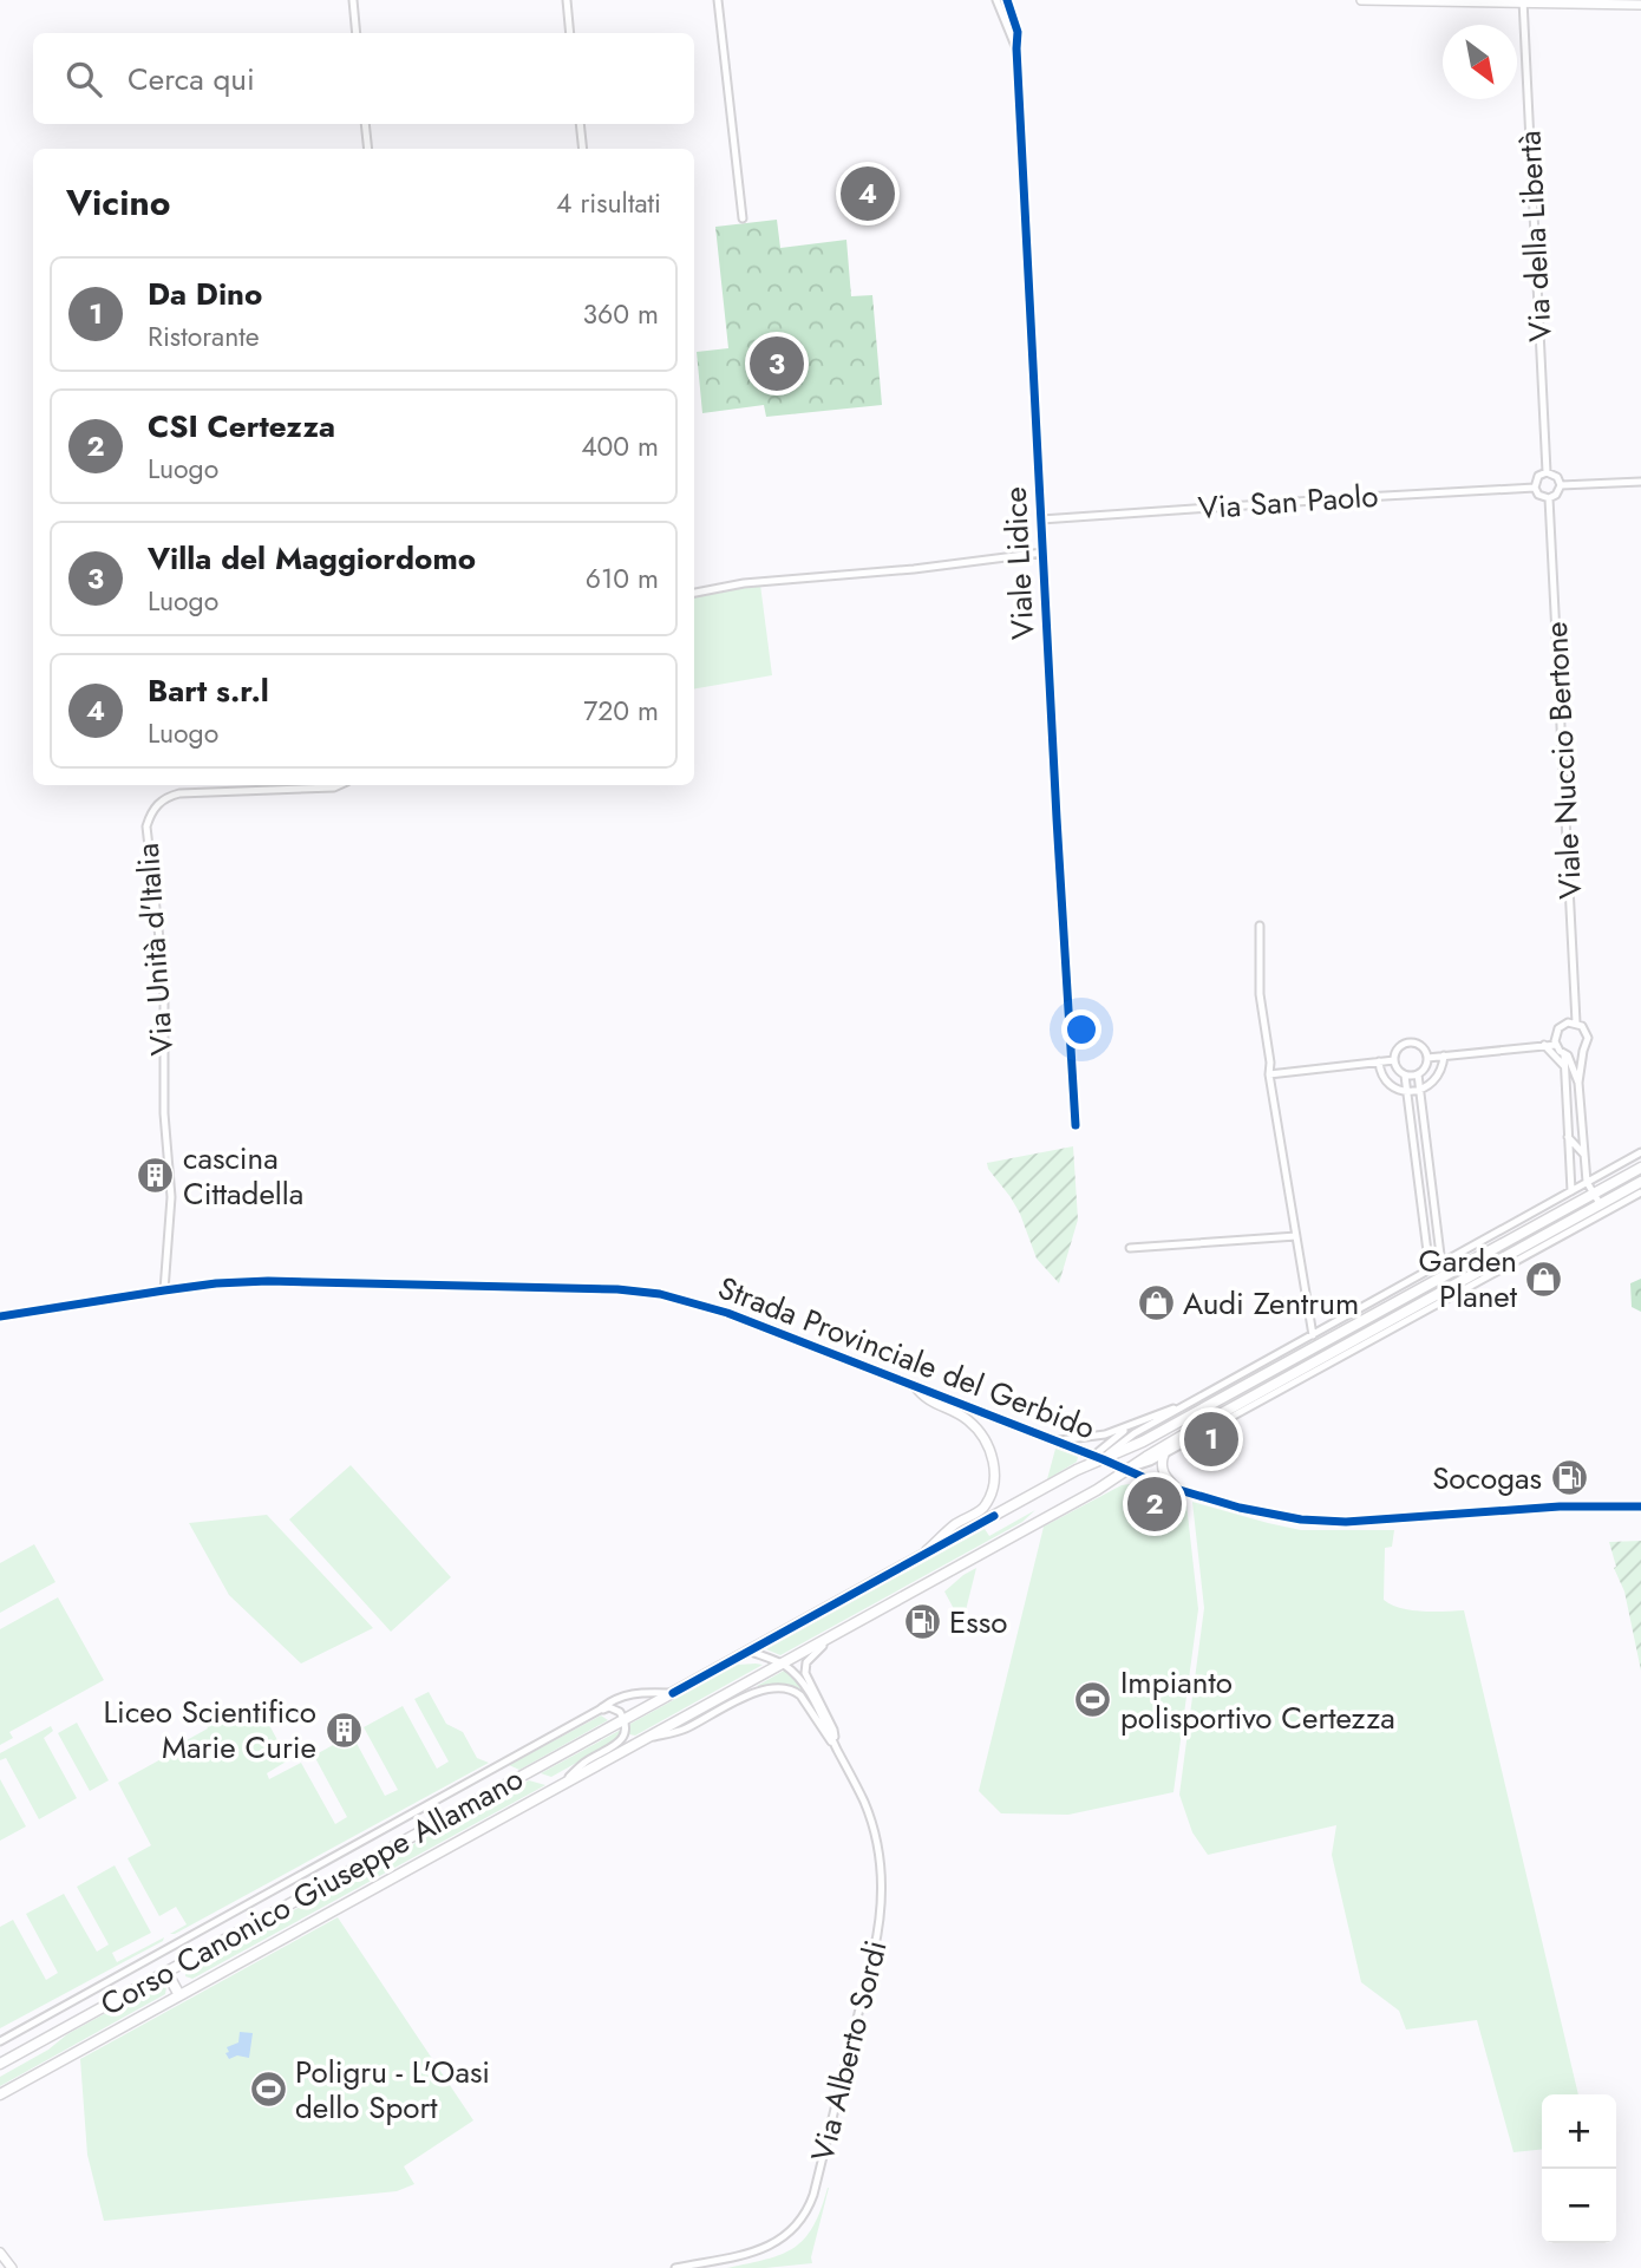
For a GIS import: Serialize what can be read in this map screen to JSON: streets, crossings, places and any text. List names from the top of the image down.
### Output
{
  "streets": {
    "main road": ["Corso Canonico Giuseppe Allamano"],
    "street": [
      "Via della Libertà",
      "Via San Paolo",
      "Viale Lidice",
      "Viale Nuccio Bertone",
      "Via Unità d'Italia",
      "Strada Provinciale del Gerbido",
      "Via Alberto Sordi"
    ]
  },
  "crossings": [
    ["Via della Libertà", "Via San Paolo"],
    ["Via della Libertà", "Viale Nuccio Bertone"],
    ["Via San Paolo", "Viale Lidice"],
    ["Via San Paolo", "Viale Nuccio Bertone"],
    ["Viale Nuccio Bertone", "Corso Canonico Giuseppe Allamano"],
    ["Via Unità d'Italia", "Strada Provinciale del Gerbido"],
    ["Strada Provinciale del Gerbido", "Corso Canonico Giuseppe Allamano"],
    ["Corso Canonico Giuseppe Allamano", "Via Alberto Sordi"]
  ],
  "places": {
    "building": ["cascina Cittadella", "Liceo Scientifico Marie Curie"],
    "shop": ["Garden Planet", "Audi Zentrum"],
    "fuel station": ["Socogas", "Esso"],
    "sports": ["Impianto polisportivo Certezza", "Poligru - L'Oasi dello Sport"]
  },
  "north": "bottom right",
  "page": {
    "search": "Cerca qui",
    "heading": ["Vicino", "4 risultati"],
    "pins": [
      "4",
      "3",
      "1",
      "2"
    ],
    "list": [
      {
        "mark": "1",
        "name": "Da Dino",
        "note": "Ristorante",
        "value": "360 m"
      },
      {
        "mark": "2",
        "name": "CSI Certezza",
        "note": "Luogo",
        "value": "400 m"
      },
      {
        "mark": "3",
        "name": "Villa del Maggiordomo",
        "note": "Luogo",
        "value": "610 m"
      },
      {
        "mark": "4",
        "name": "Bart s.r.l",
        "note": "Luogo",
        "value": "720 m"
      }
    ],
    "map_buttons": ["+", "−"]
  }
}
